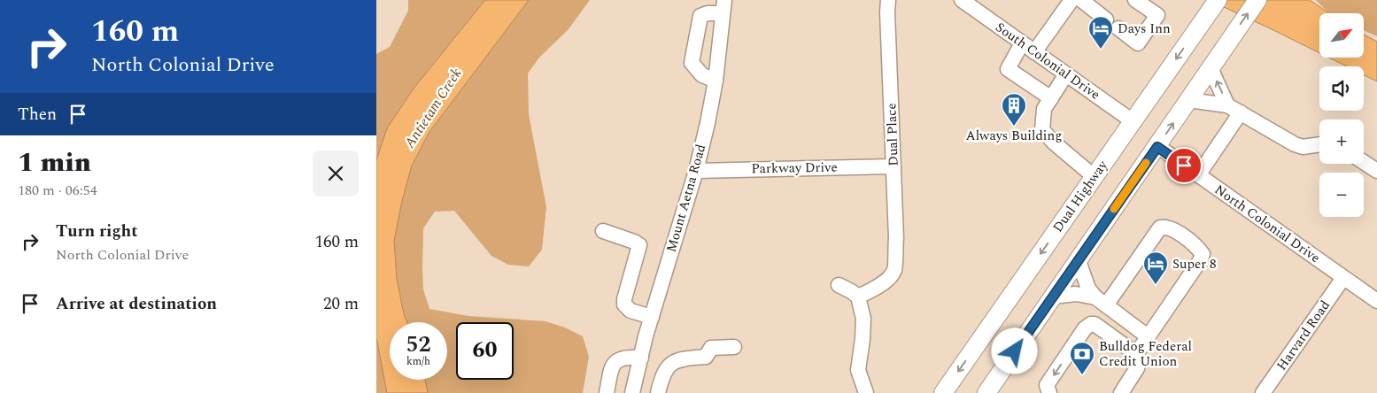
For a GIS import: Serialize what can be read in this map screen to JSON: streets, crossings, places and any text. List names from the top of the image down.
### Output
{
  "streets": {
    "main road": ["Dual Highway"],
    "street": [
      "South Colonial Drive",
      "Dual Place",
      "Parkway Drive",
      "Mount Aetna Road",
      "North Colonial Drive",
      "Harvard Road"
    ]
  },
  "crossings": [
    ["South Colonial Drive", "Dual Highway"],
    ["Dual Place", "Parkway Drive"],
    ["Parkway Drive", "Mount Aetna Road"],
    ["North Colonial Drive", "Harvard Road"]
  ],
  "water": ["Antietam Creek"],
  "places": {
    "hotel": ["Days Inn", "Super 8"],
    "building": ["Always Building"],
    "bank": ["Bulldog Federal Credit Union"]
  },
  "north": "top right",
  "page": {
    "turn": ["160 m", "North Colonial Drive"],
    "map_buttons": ["+", "−"],
    "then": "Then",
    "heading": ["1 min", "180 m · 06:54"],
    "list": [
      {
        "name": "Turn right",
        "note": "North Colonial Drive",
        "value": "160 m"
      },
      {
        "name": "Arrive at destination",
        "value": "20 m"
      }
    ],
    "speed": "52 km/h",
    "limit": "60"
  }
}
